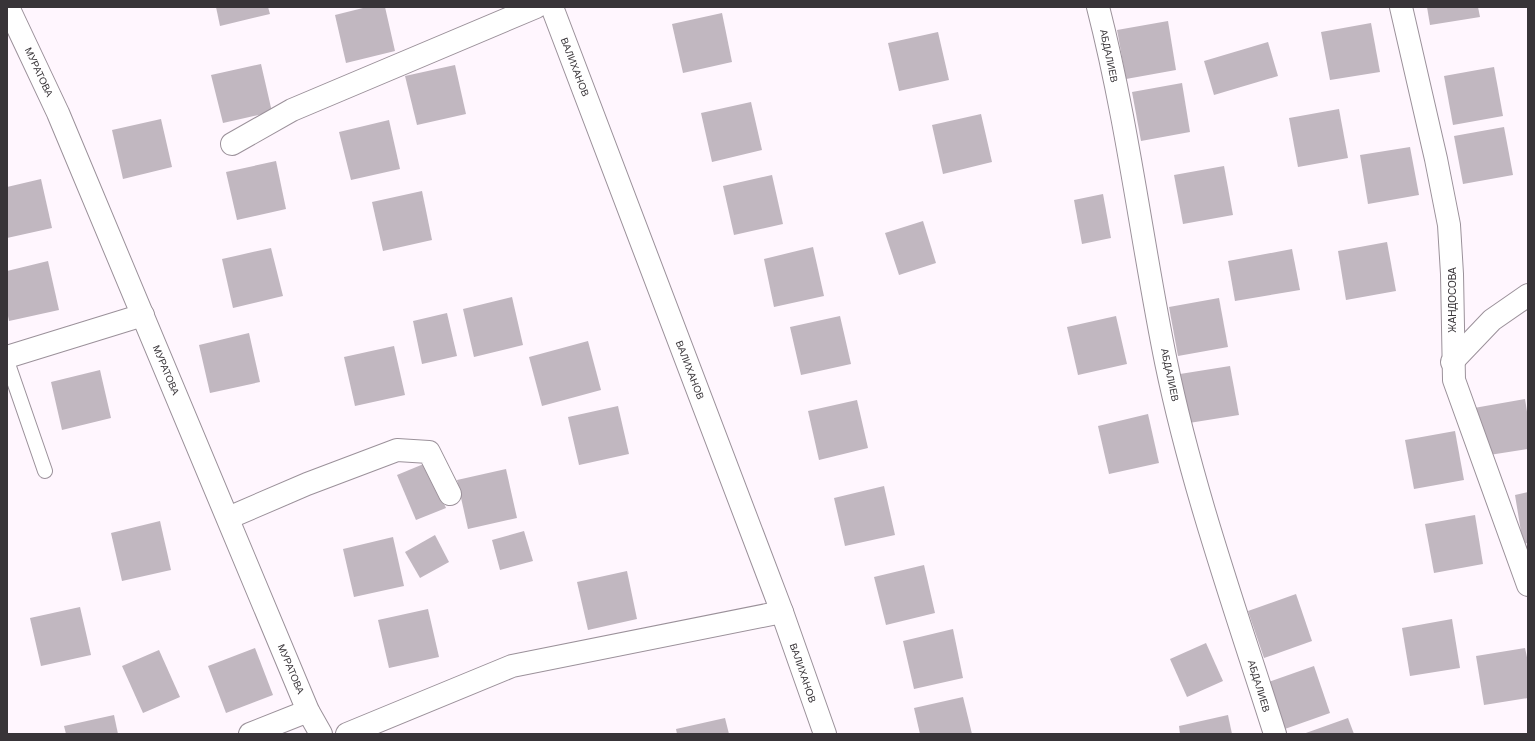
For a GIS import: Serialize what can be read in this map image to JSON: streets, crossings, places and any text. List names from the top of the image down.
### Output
{
  "streets": {
    "street": [
      "АБДАЛИЕВ",
      "ВАЛИХАНОВ",
      "МУРАТОВА",
      "ЖАНДОСОВА"
    ]
  }
}
